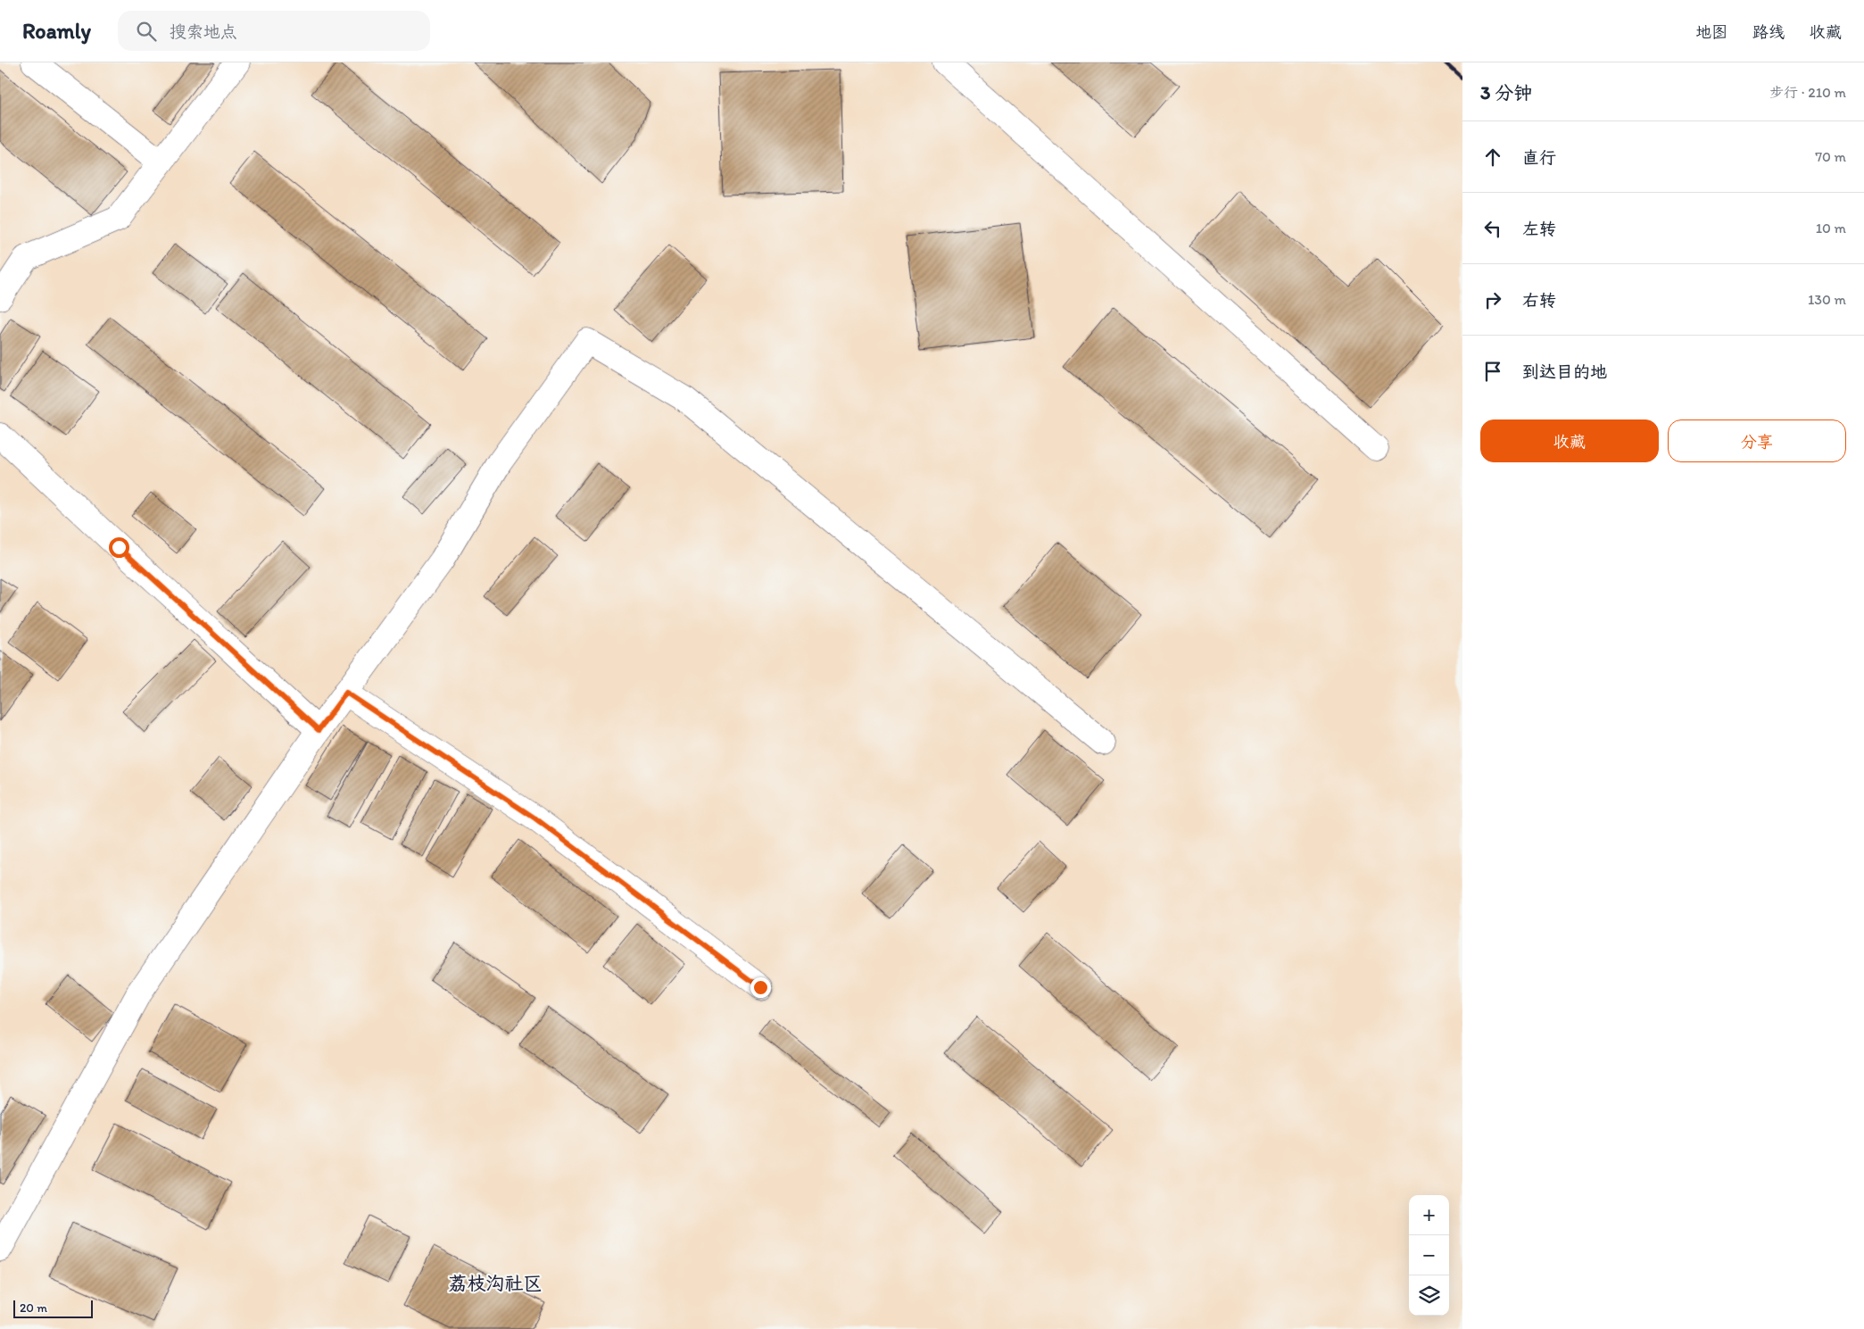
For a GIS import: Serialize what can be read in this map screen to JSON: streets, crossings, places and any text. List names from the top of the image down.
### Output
{
  "districts": ["荔枝沟社区"],
  "scale_bar": "20 m",
  "page": {
    "header": "Roamly",
    "search": "搜索地点",
    "nav": ["地图", "路线", "收藏"],
    "heading": ["3 分钟", "步行 · 210 m"],
    "list": [
      ["直行", "70 m"],
      ["左转", "10 m"],
      ["右转", "130 m"],
      "到达目的地"
    ],
    "buttons": ["收藏", "分享"],
    "map_buttons": ["+", "−"],
    "scale": "20 m"
  }
}
